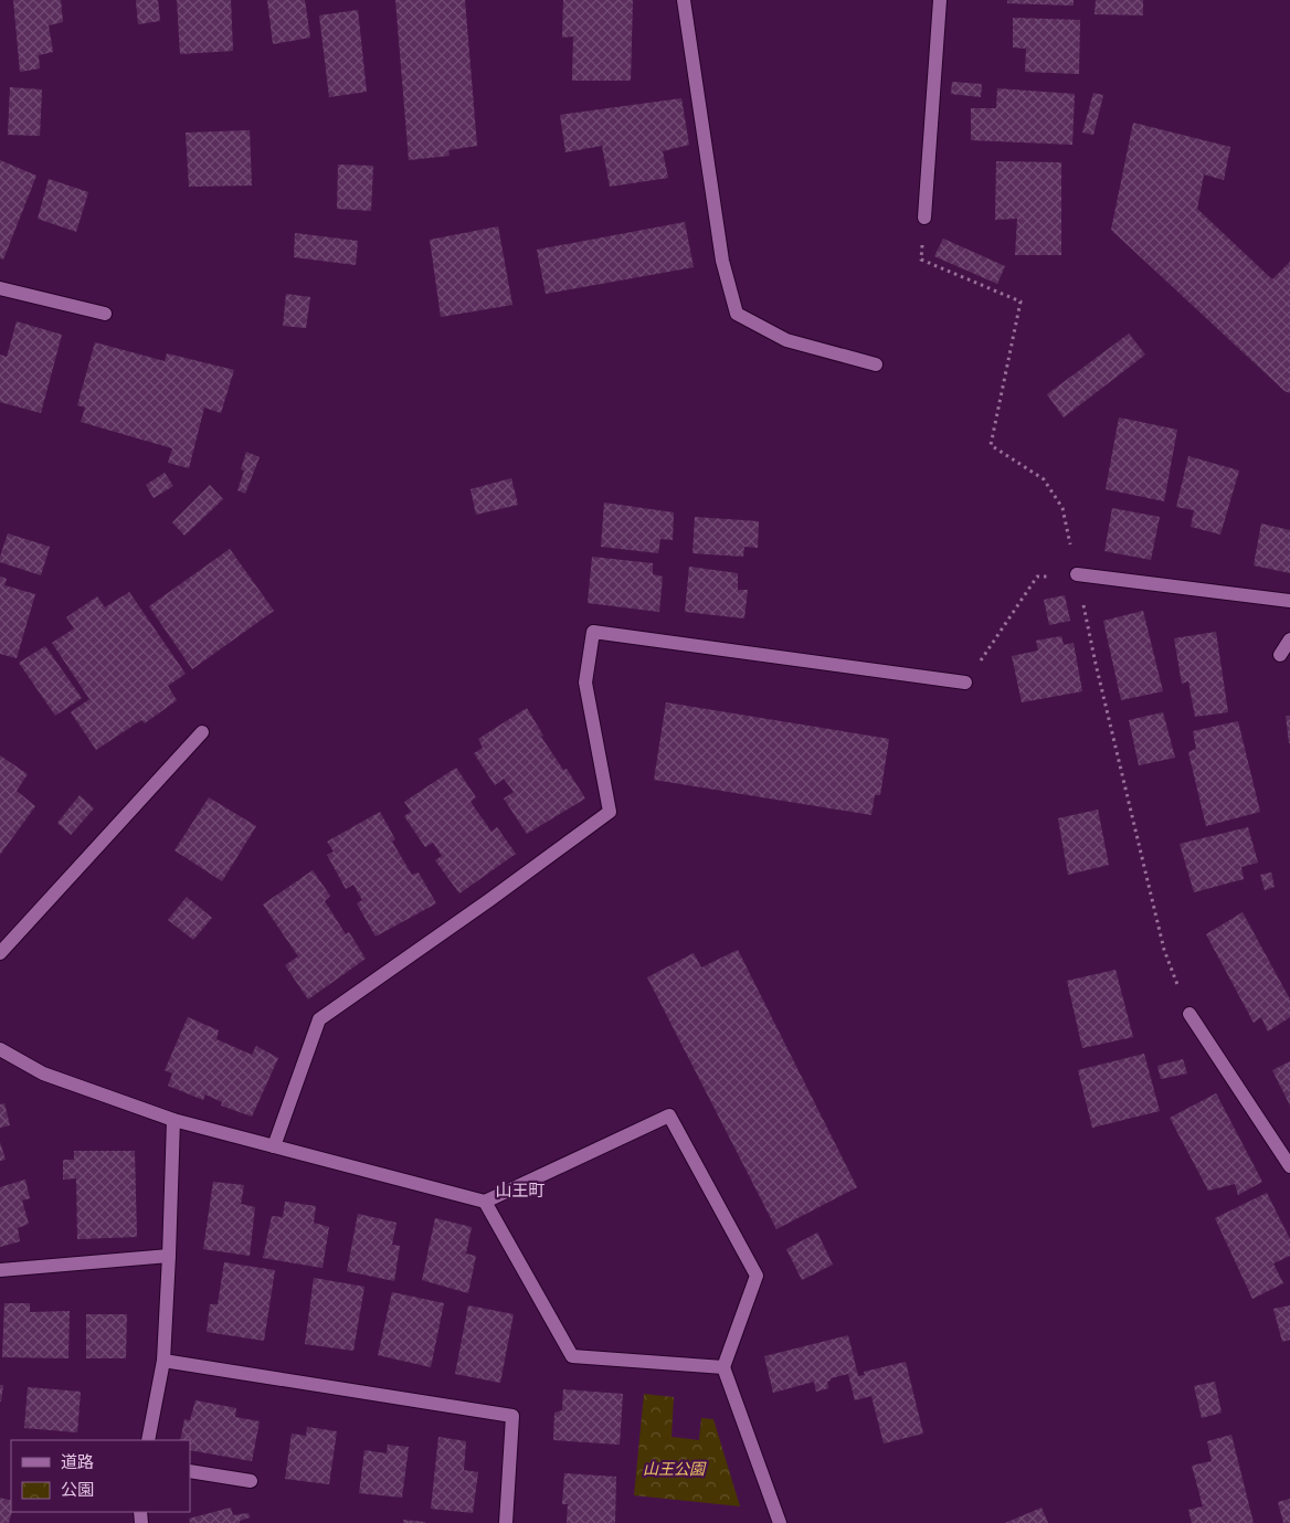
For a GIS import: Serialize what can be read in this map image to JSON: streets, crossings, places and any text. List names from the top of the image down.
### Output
{
  "districts": ["山王町"],
  "parks": ["山王公園"],
  "legend": ["道路", "公園"]
}
